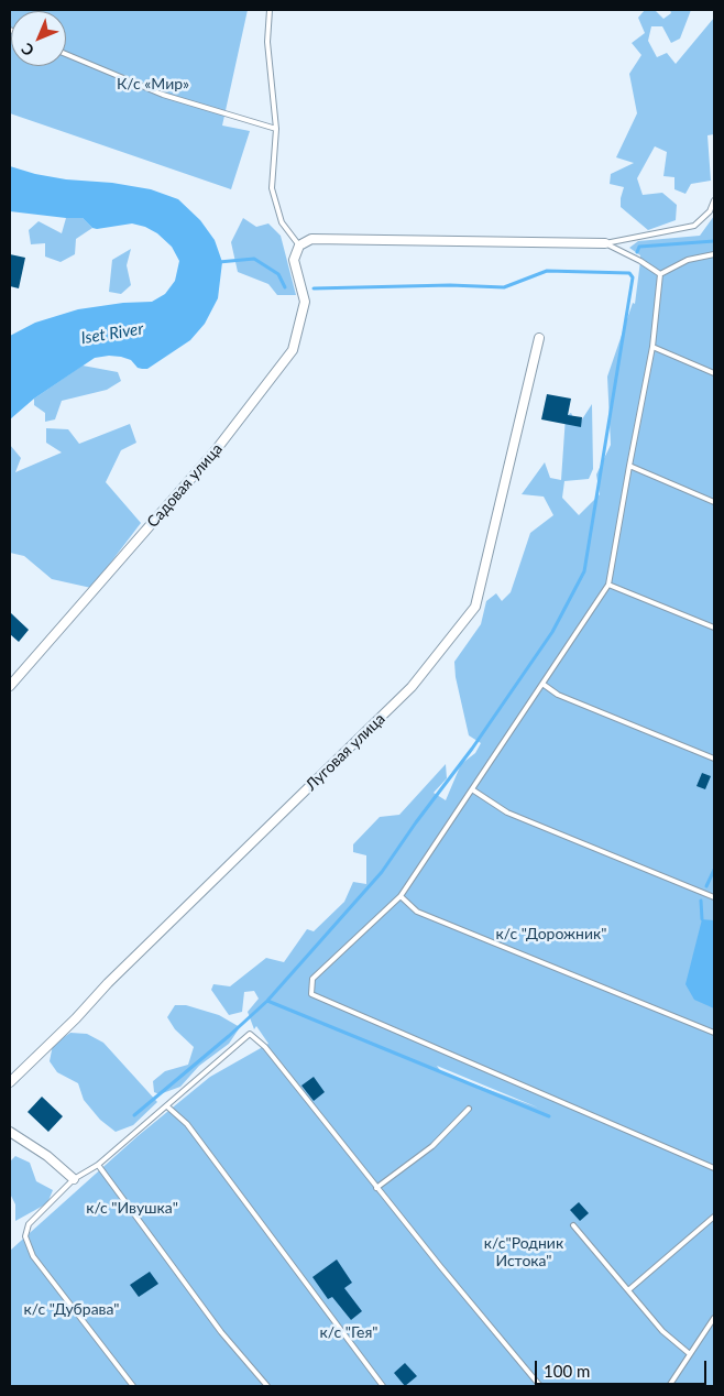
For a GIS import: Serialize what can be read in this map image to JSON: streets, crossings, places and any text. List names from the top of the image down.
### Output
{
  "streets": {
    "street": ["Садовая улица", "Луговая улица"]
  },
  "water": ["Iset River"],
  "parks": [
    "К/с «Мир»",
    "к/с \"Дорожник\"",
    "к/с \"Ивушка\"",
    "к/с\"Родник Истока\"",
    "к/с \"Дубрава\"",
    "к/с \"Гея\""
  ],
  "scale_bar": "100 m",
  "north": "bottom left"
}
